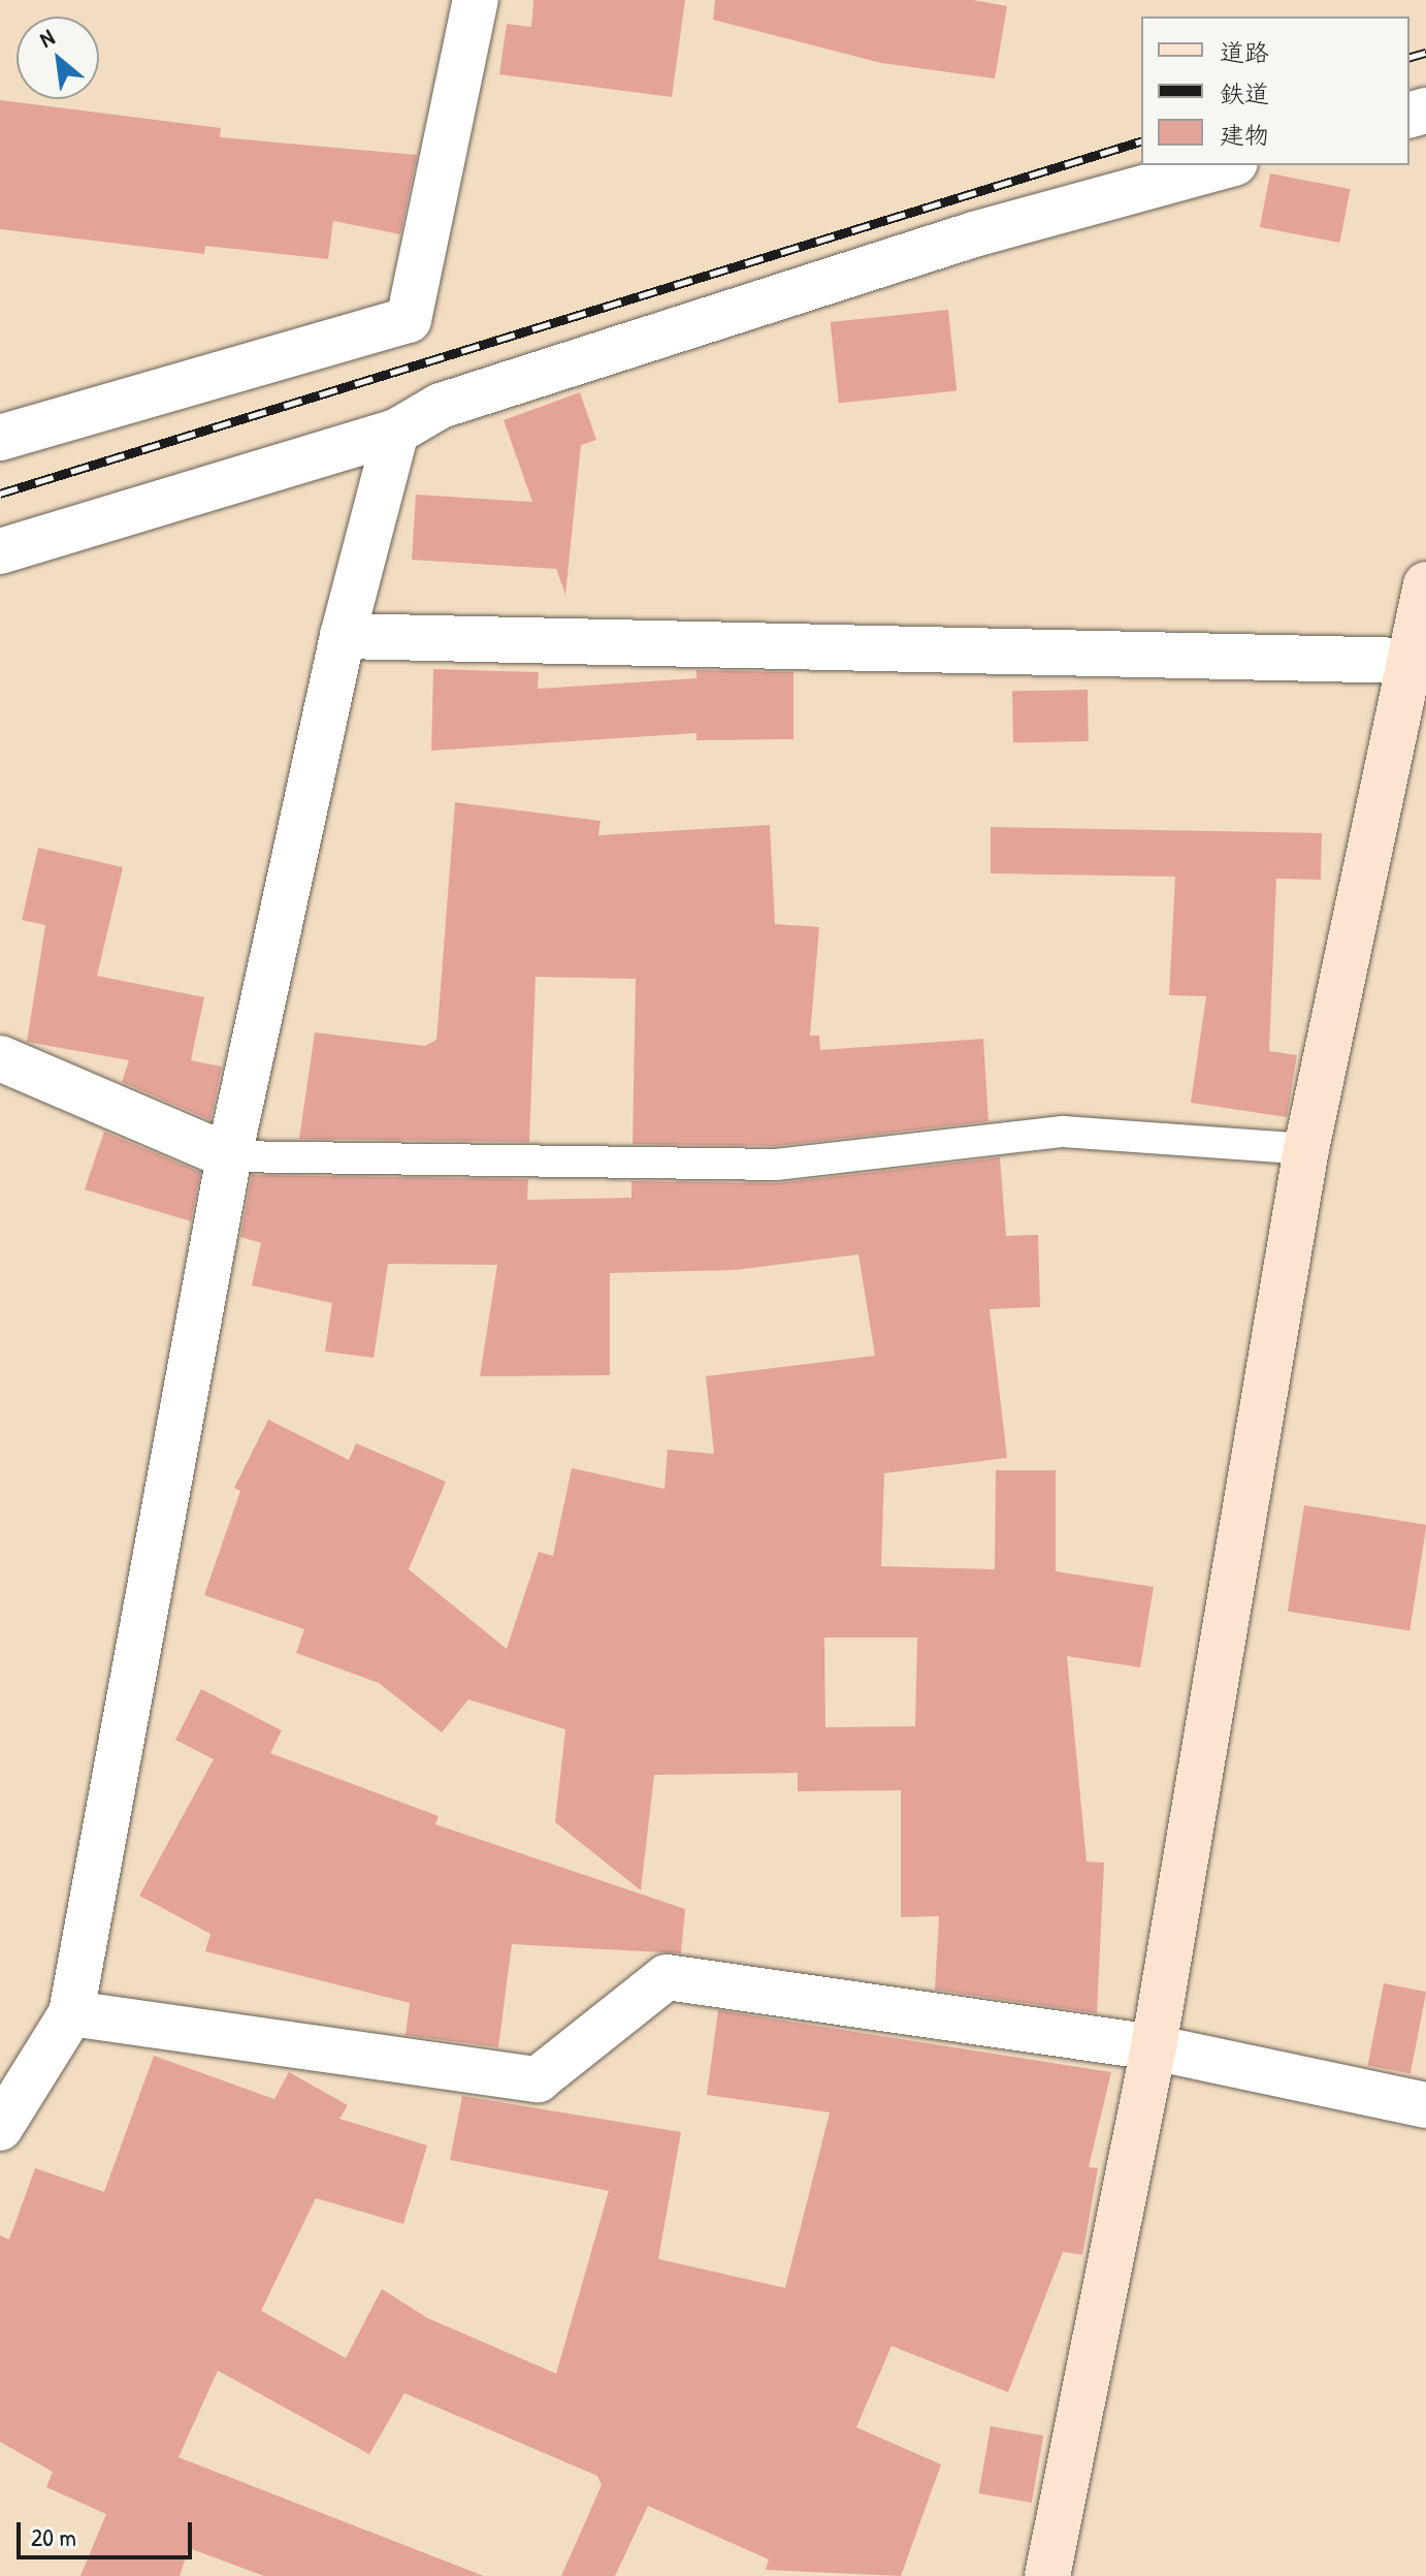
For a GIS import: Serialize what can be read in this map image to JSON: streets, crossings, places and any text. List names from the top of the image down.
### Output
{
  "legend": ["道路", "鉄道", "建物"],
  "scale_bar": "20 m",
  "north": "top left"
}
